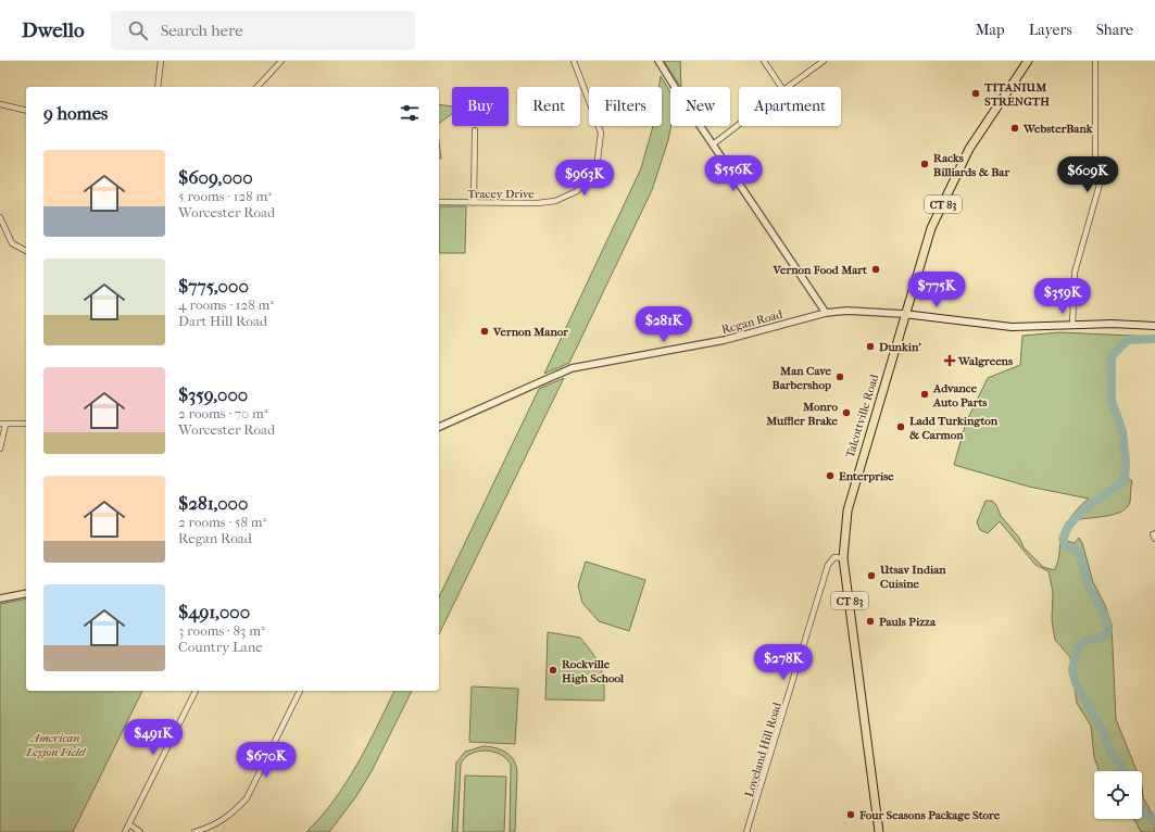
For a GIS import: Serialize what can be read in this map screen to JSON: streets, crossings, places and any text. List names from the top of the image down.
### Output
{
  "streets": {
    "main road": ["CT 83", "Talcottville Road"],
    "street": ["Tracey Drive", "Regan Road", "Loveland Hill Road"]
  },
  "crossings": [
    ["Regan Road", "Talcottville Road"],
    ["Talcottville Road", "Loveland Hill Road"]
  ],
  "parks": ["American Legion Field"],
  "places": {
    "other": [
      "TITANIUM STRENGTH",
      "WebsterBank",
      "Racks Billiards & Bar",
      "Vernon Food Mart",
      "Vernon Manor",
      "Dunkin'",
      "Man Cave Barbershop",
      "Advance Auto Parts",
      "Monro Muffler Brake",
      "Ladd Turkington & Carmon",
      "Enterprise",
      "Utsav Indian Cuisine",
      "Pauls Pizza",
      "Rockville High School",
      "Four Seasons Package Store"
    ],
    "health": ["Walgreens"]
  },
  "page": {
    "header": "Dwello",
    "search": "Search here",
    "nav": ["Map", "Layers", "Share"],
    "chip": [
      "Buy",
      "Rent",
      "Filters",
      "New",
      "Apartment"
    ],
    "heading": "9 homes",
    "list": [
      {
        "name": "$609,000",
        "note": "5 rooms · 128 m² · Worcester Road"
      },
      {
        "name": "$775,000",
        "note": "4 rooms · 128 m² · Dart Hill Road"
      },
      {
        "name": "$359,000",
        "note": "2 rooms · 70 m² · Worcester Road"
      },
      {
        "name": "$281,000",
        "note": "2 rooms · 58 m² · Regan Road"
      },
      {
        "name": "$491,000",
        "note": "3 rooms · 83 m² · Country Lane"
      }
    ],
    "price": [
      "$556K",
      "$609K",
      "$963K",
      "$775K",
      "$359K",
      "$281K",
      "$278K",
      "$491K",
      "$670K"
    ]
  }
}
